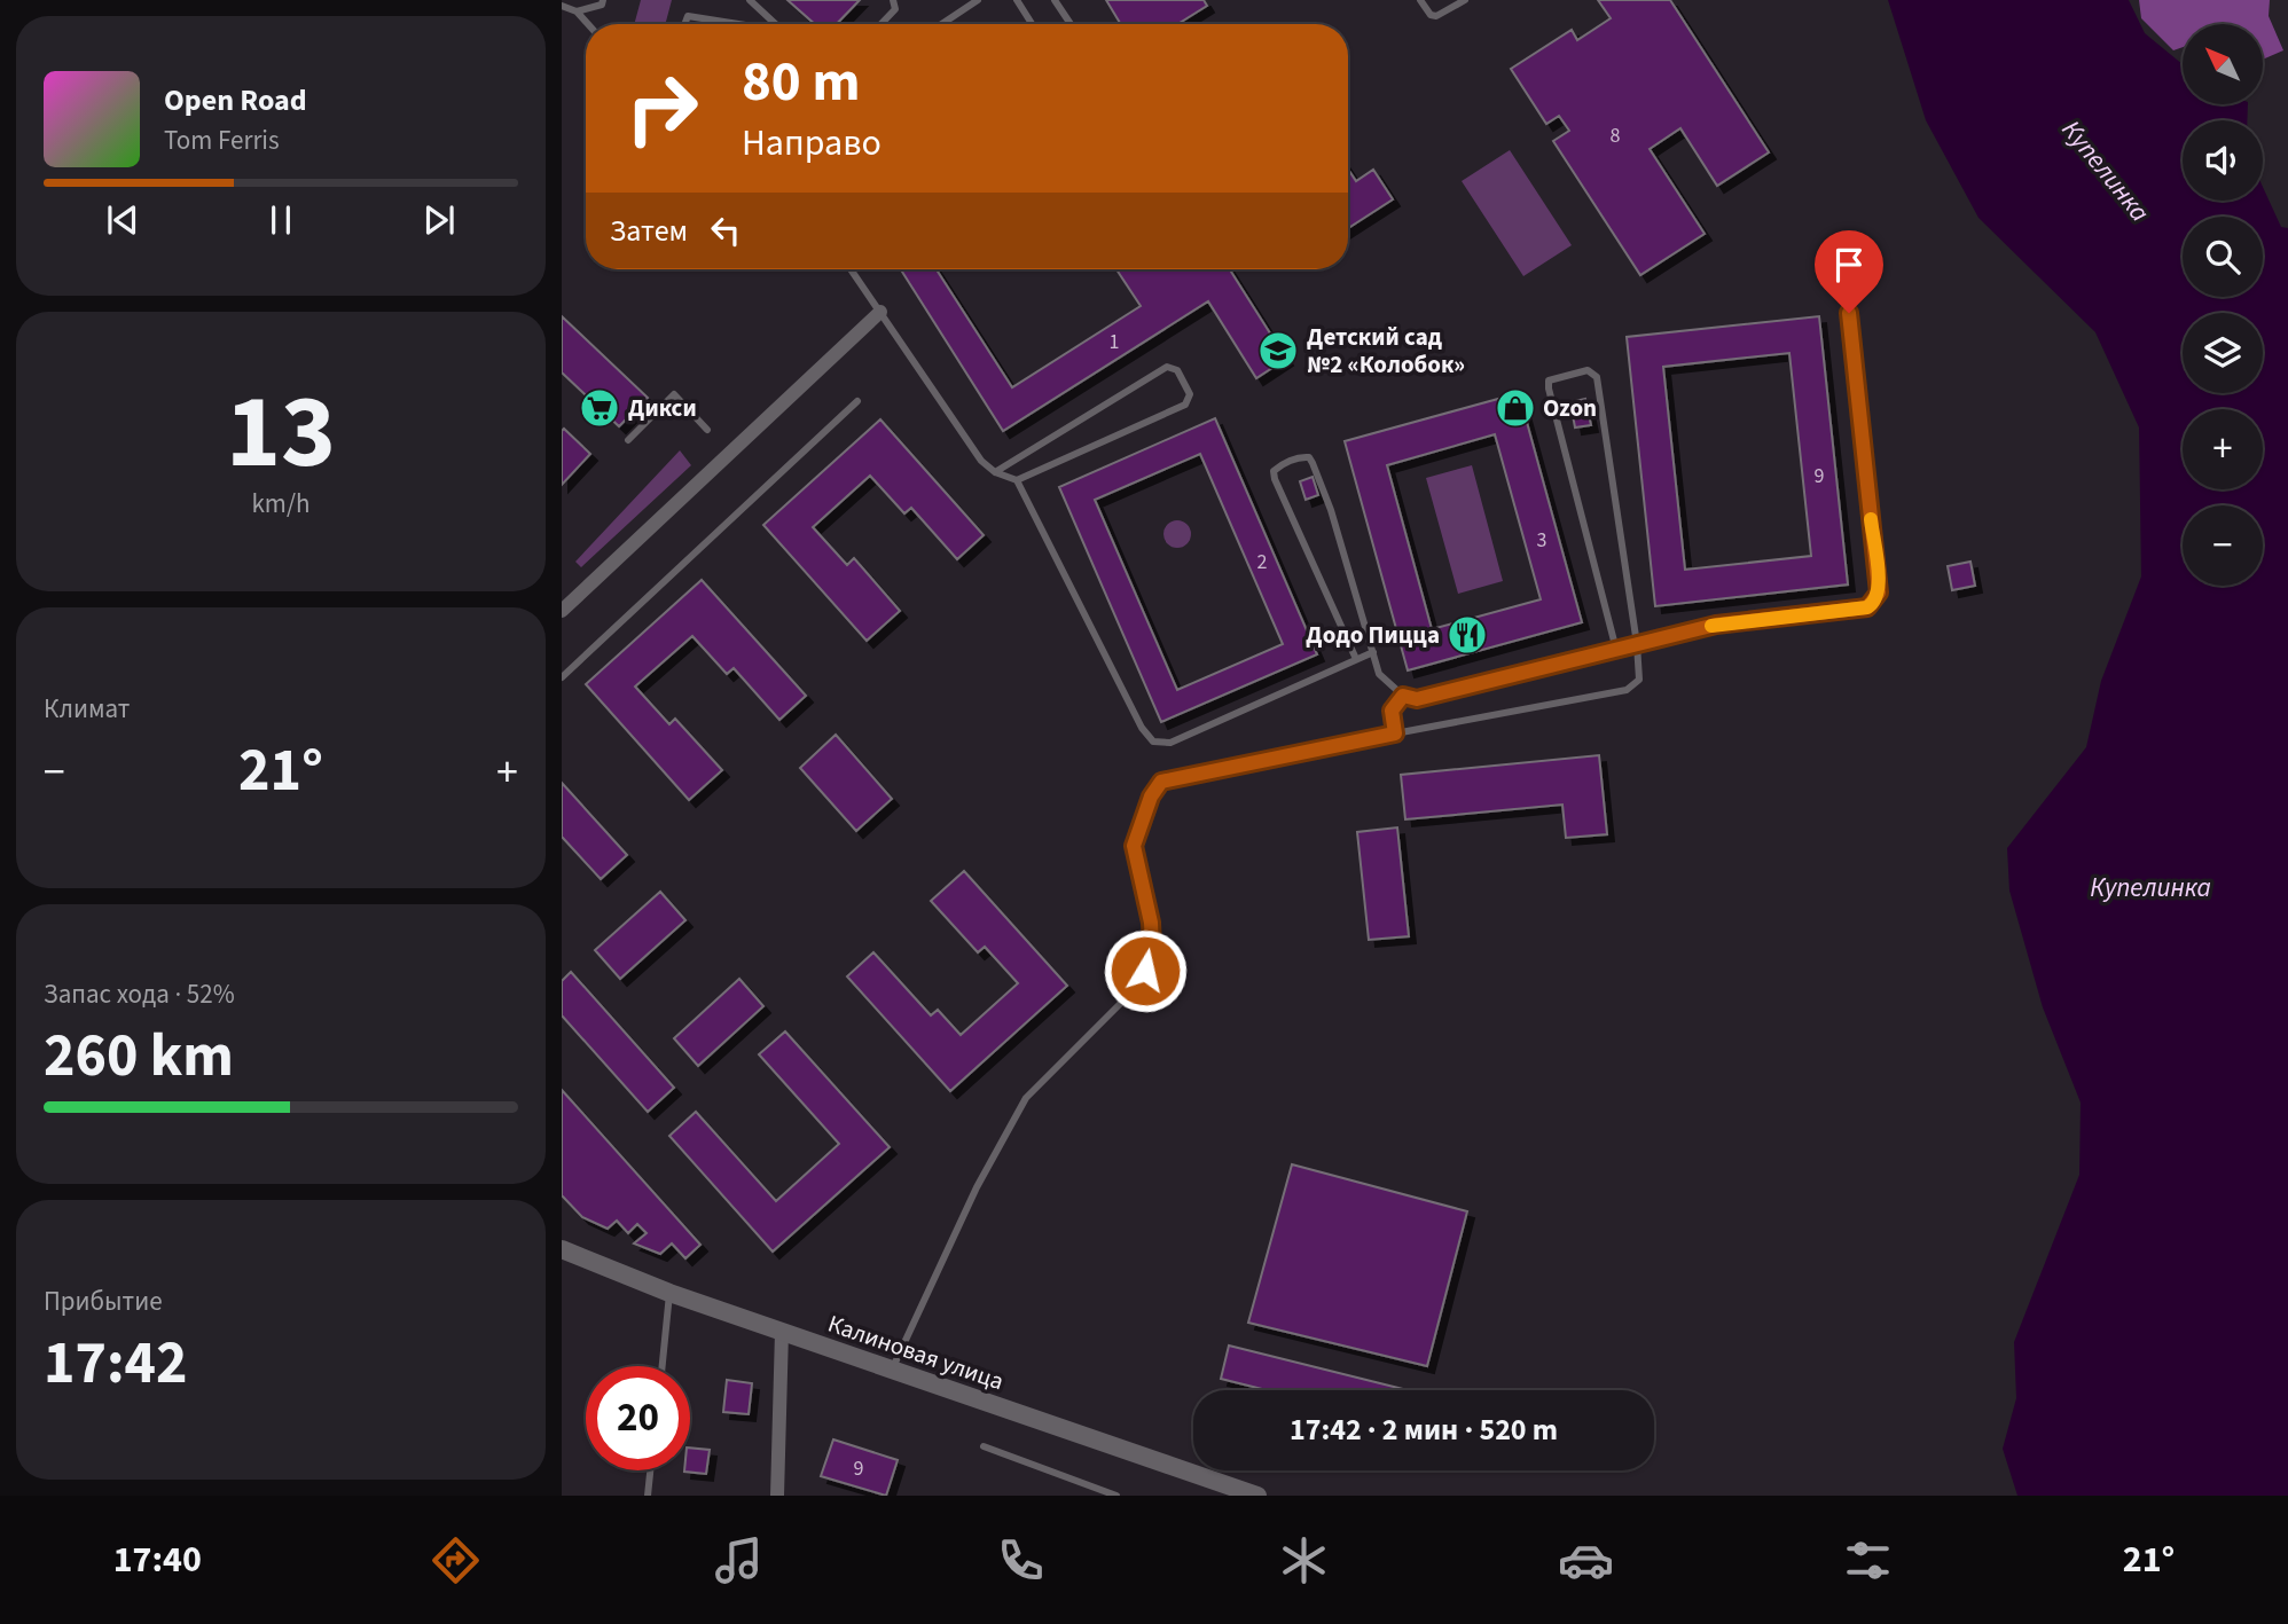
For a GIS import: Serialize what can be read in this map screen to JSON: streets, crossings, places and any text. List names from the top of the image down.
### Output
{
  "streets": {
    "street": ["Калиновая улица"]
  },
  "water": ["Купелинка"],
  "places": {
    "school or university": ["Детский сад №2 «Колобок»"],
    "supermarket": ["Дикси"],
    "shop": ["Ozon"],
    "restaurant": ["Додо Пицца"]
  },
  "house_numbers": [
    "8",
    "1",
    "9",
    "3",
    "2",
    "9"
  ],
  "north": "top left",
  "page": {
    "map_buttons": ["+", "−"],
    "turn": ["80 m", "Направо"],
    "song": ["Open Road", "Tom Ferris"],
    "then": "Затем",
    "tile": [
      ["13", "km/h"],
      "Климат",
      ["Запас хода · 52%", "260 km"],
      ["Прибытие", "17:42"]
    ],
    "heat": ["−", "21°", "+"],
    "limit": "20",
    "trip": "17:42 · 2 мин · 520 m",
    "tabs": ["17:40", "21°"]
  }
}
